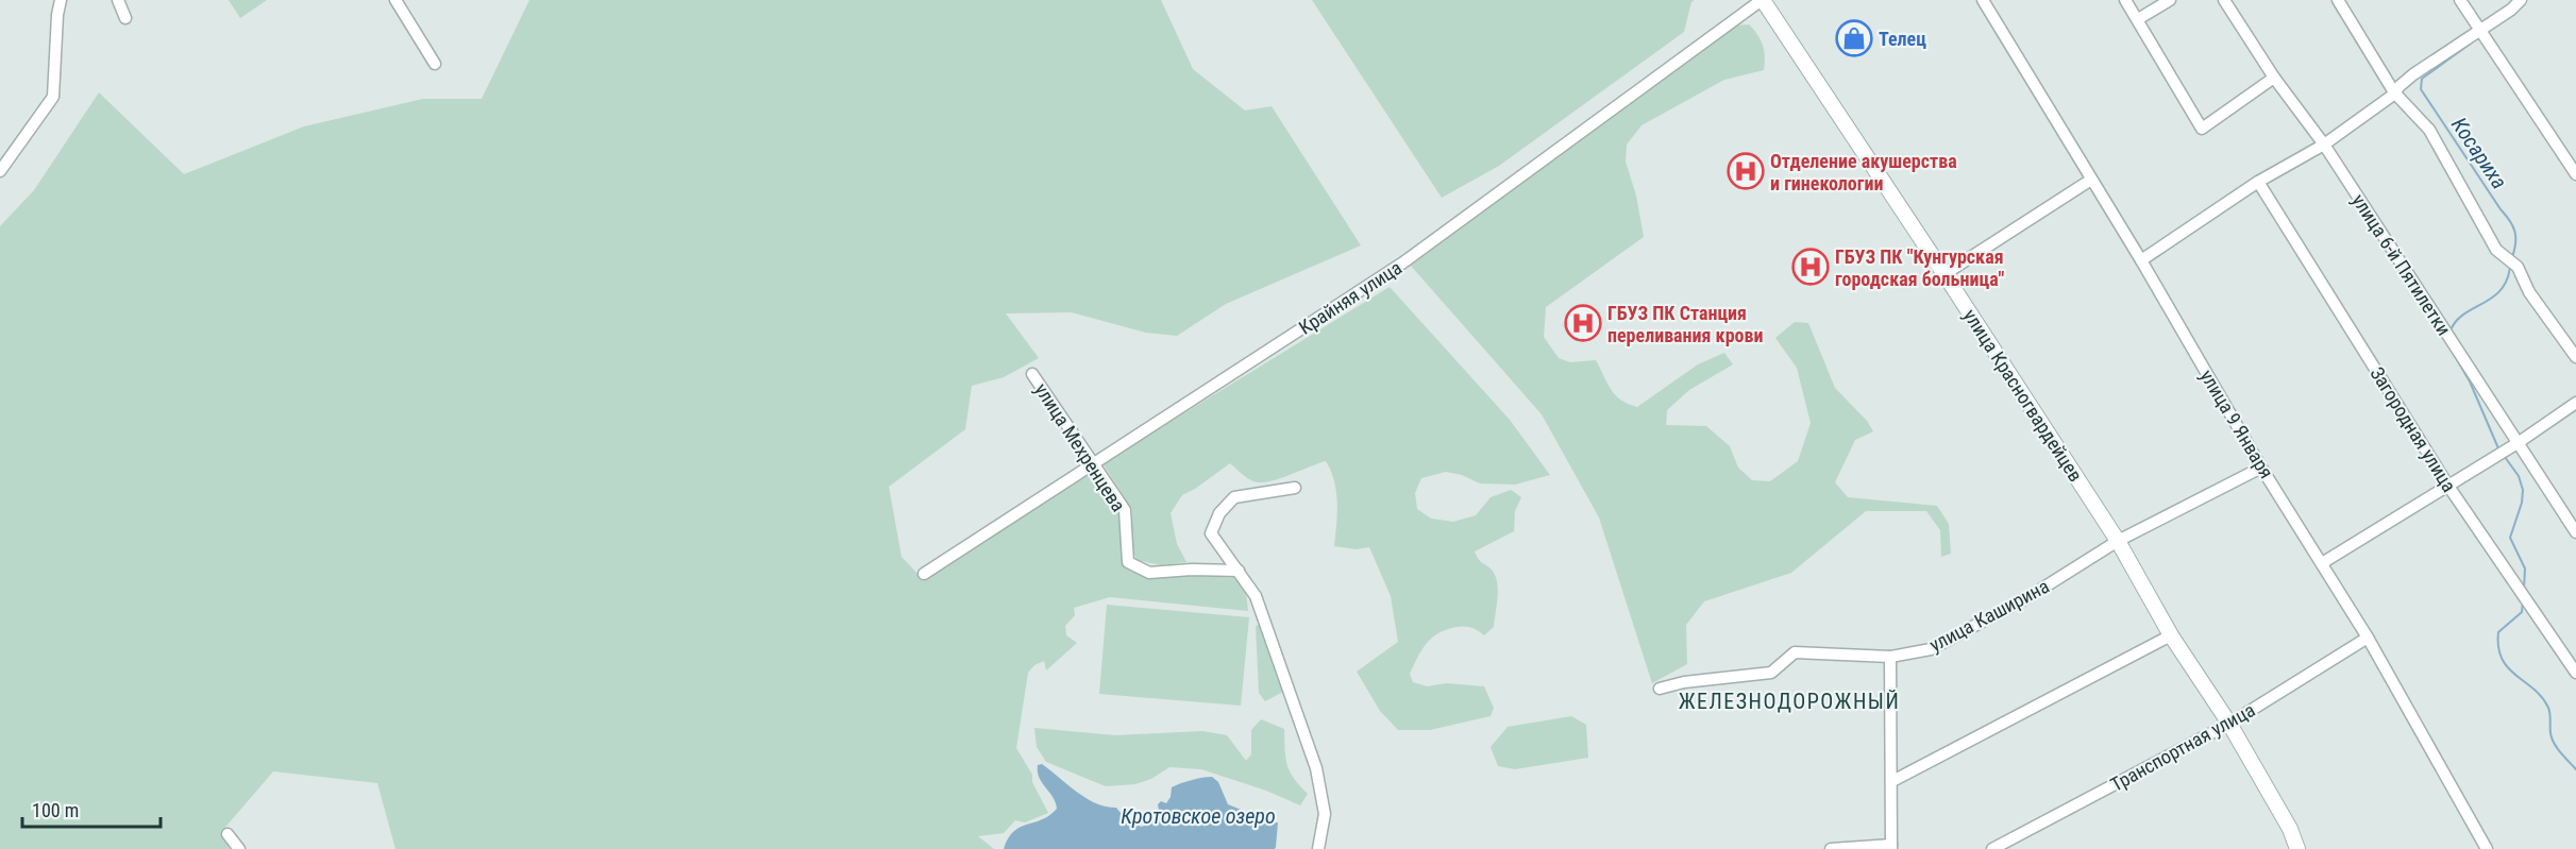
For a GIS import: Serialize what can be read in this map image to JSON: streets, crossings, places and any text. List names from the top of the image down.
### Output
{
  "streets": {
    "street": [
      "улица 6-й Пятилетки",
      "Крайняя улица",
      "улица Красногвардейцев",
      "улица 9 Января",
      "Загородная улица",
      "улица Мехренцева",
      "улица Каширина",
      "Транспортная улица"
    ]
  },
  "crossings": [
    ["Крайняя улица", "улица Красногвардейцев"],
    ["Крайняя улица", "улица Мехренцева"],
    ["улица Красногвардейцев", "улица Каширина"],
    ["улица Красногвардейцев", "Транспортная улица"],
    ["улица 9 Января", "улица Каширина"],
    ["улица 9 Января", "Транспортная улица"]
  ],
  "districts": ["ЖЕЛЕЗНОДОРОЖНЫЙ"],
  "water": ["Косариха", "Кротовское озеро"],
  "places": {
    "shop": ["Телец"],
    "hospital": ["Отделение акушерства и гинекологии", "ГБУЗ ПК \"Кунгурская городская больница\"", "ГБУЗ ПК Станция переливания крови"]
  },
  "scale_bar": "100 m"
}
